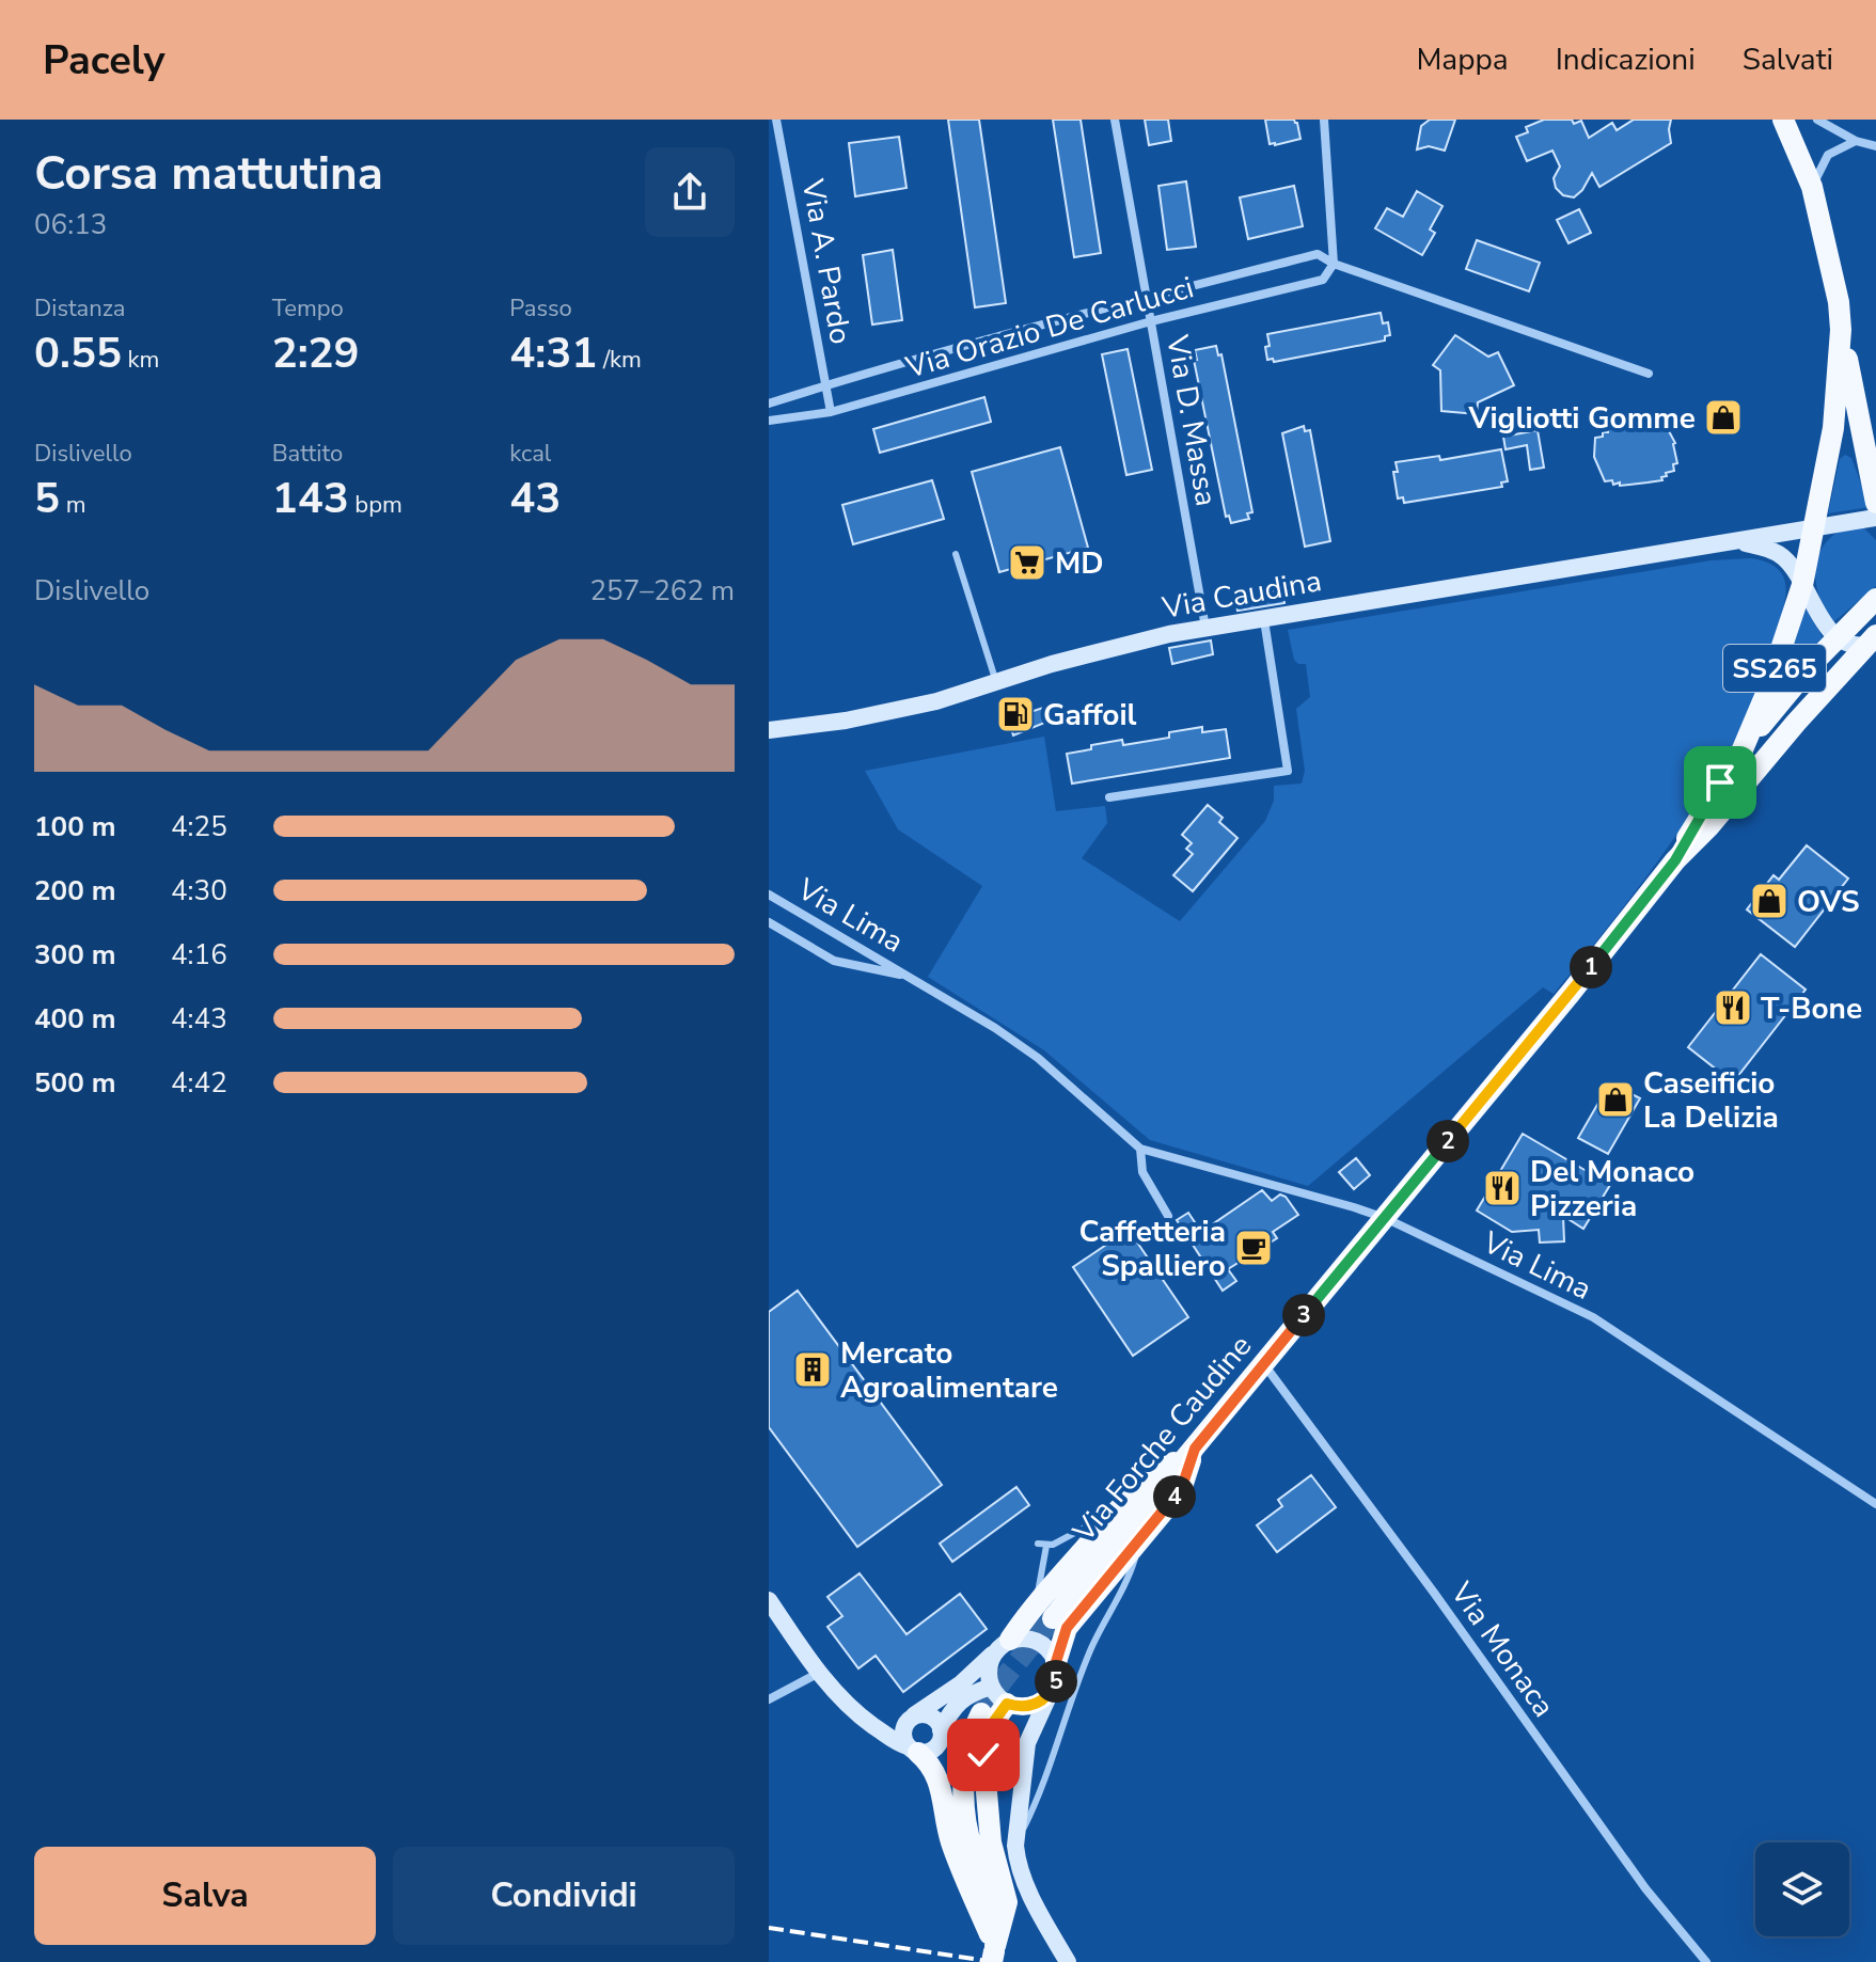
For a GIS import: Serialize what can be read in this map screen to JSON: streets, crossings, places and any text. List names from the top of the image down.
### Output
{
  "streets": {
    "main road": ["Via Caudina", "SS265", "Via Forche Caudine"],
    "street": [
      "Via A. Pardo",
      "Via Orazio De Carlucci",
      "Via D. Massa",
      "Via Lima",
      "Via Monaca"
    ]
  },
  "crossings": [
    ["Via A. Pardo", "Via Orazio De Carlucci"],
    ["Via Orazio De Carlucci", "Via D. Massa"],
    ["Via D. Massa", "Via Caudina"],
    ["Via Caudina", "Via Forche Caudine"],
    ["Via Lima", "Via Forche Caudine"],
    ["Via Forche Caudine", "Via Monaca"]
  ],
  "places": {
    "shop": ["Vigliotti Gomme", "OVS", "Caseificio La Delizia"],
    "supermarket": ["MD"],
    "fuel station": ["Gaffoil"],
    "restaurant": ["T-Bone", "Del Monaco Pizzeria"],
    "cafe": ["Caffetteria Spalliero"],
    "building": ["Mercato Agroalimentare"]
  },
  "page": {
    "header": "Pacely",
    "nav": ["Mappa", "Indicazioni", "Salvati"],
    "heading": ["Corsa mattutina", "06:13"],
    "stats": [
      ["Distanza", "0.55 km"],
      ["Tempo", "2:29"],
      ["Passo", "4:31 /km"],
      ["Dislivello", "5 m"],
      ["Battito", "143 bpm"],
      ["kcal", "43"]
    ],
    "chart": ["Dislivello", "257–262 m"],
    "list": [
      {
        "name": "100 m",
        "note": "4:25"
      },
      {
        "name": "200 m",
        "note": "4:30"
      },
      {
        "name": "300 m",
        "note": "4:16"
      },
      {
        "name": "400 m",
        "note": "4:43"
      },
      {
        "name": "500 m",
        "note": "4:42"
      }
    ],
    "pins": [
      "1",
      "2",
      "3",
      "4",
      "5"
    ],
    "buttons": ["Salva", "Condividi"]
  }
}
